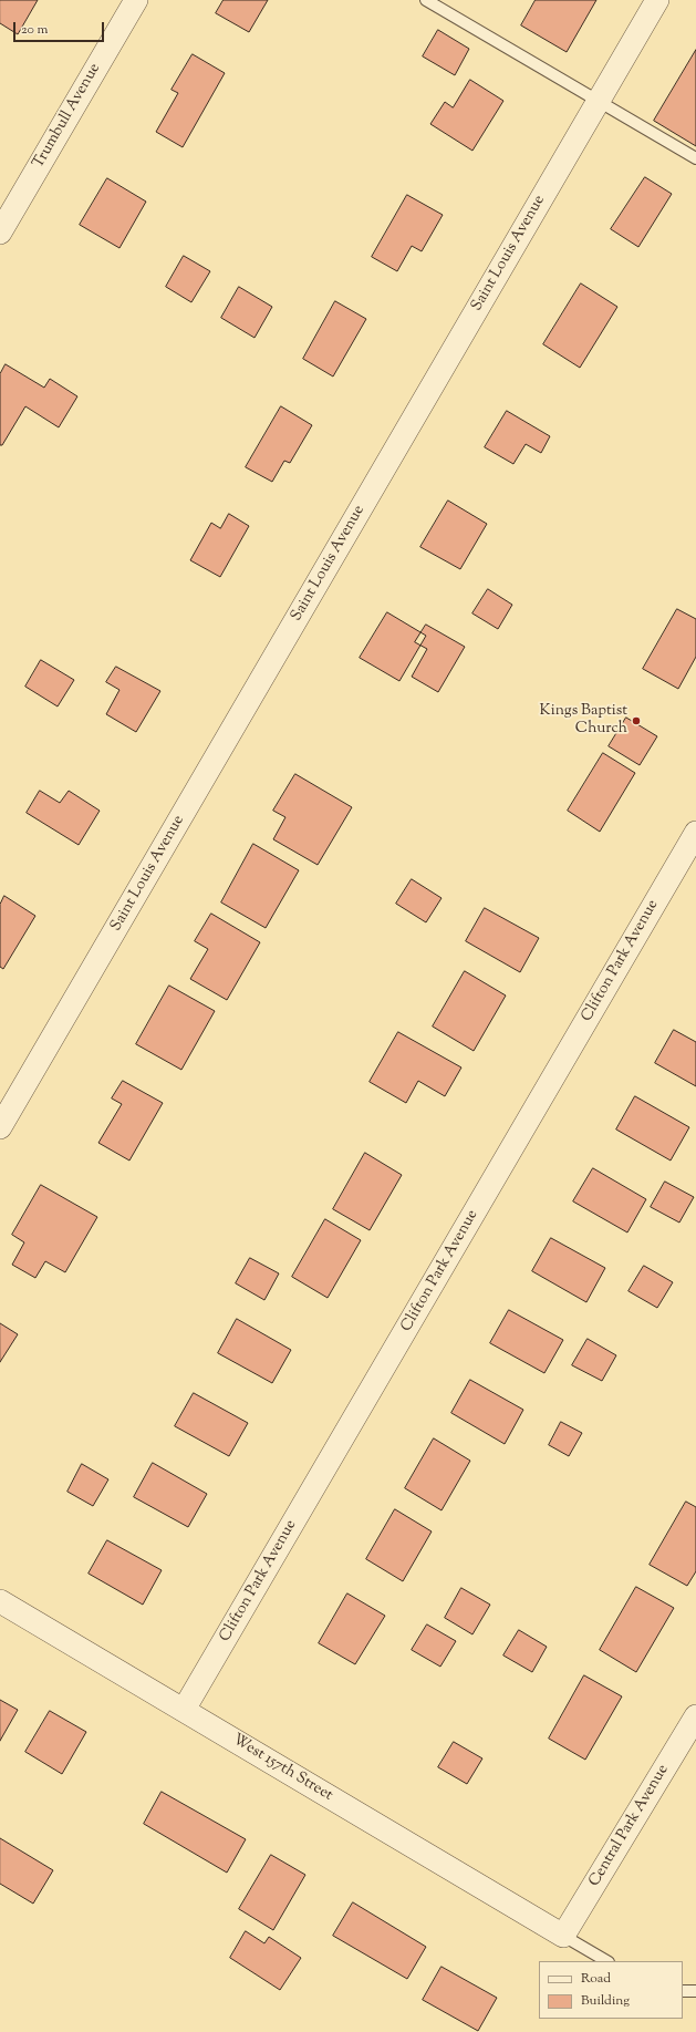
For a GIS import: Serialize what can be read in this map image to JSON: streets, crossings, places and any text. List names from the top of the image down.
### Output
{
  "streets": {
    "street": [
      "Trumbull Avenue",
      "Saint Louis Avenue",
      "Clifton Park Avenue",
      "West 157th Street",
      "Central Park Avenue"
    ]
  },
  "crossings": [
    ["Clifton Park Avenue", "West 157th Street"],
    ["West 157th Street", "Central Park Avenue"]
  ],
  "places": ["Kings Baptist Church"],
  "legend": ["Road", "Building"],
  "scale_bar": "20 m"
}
